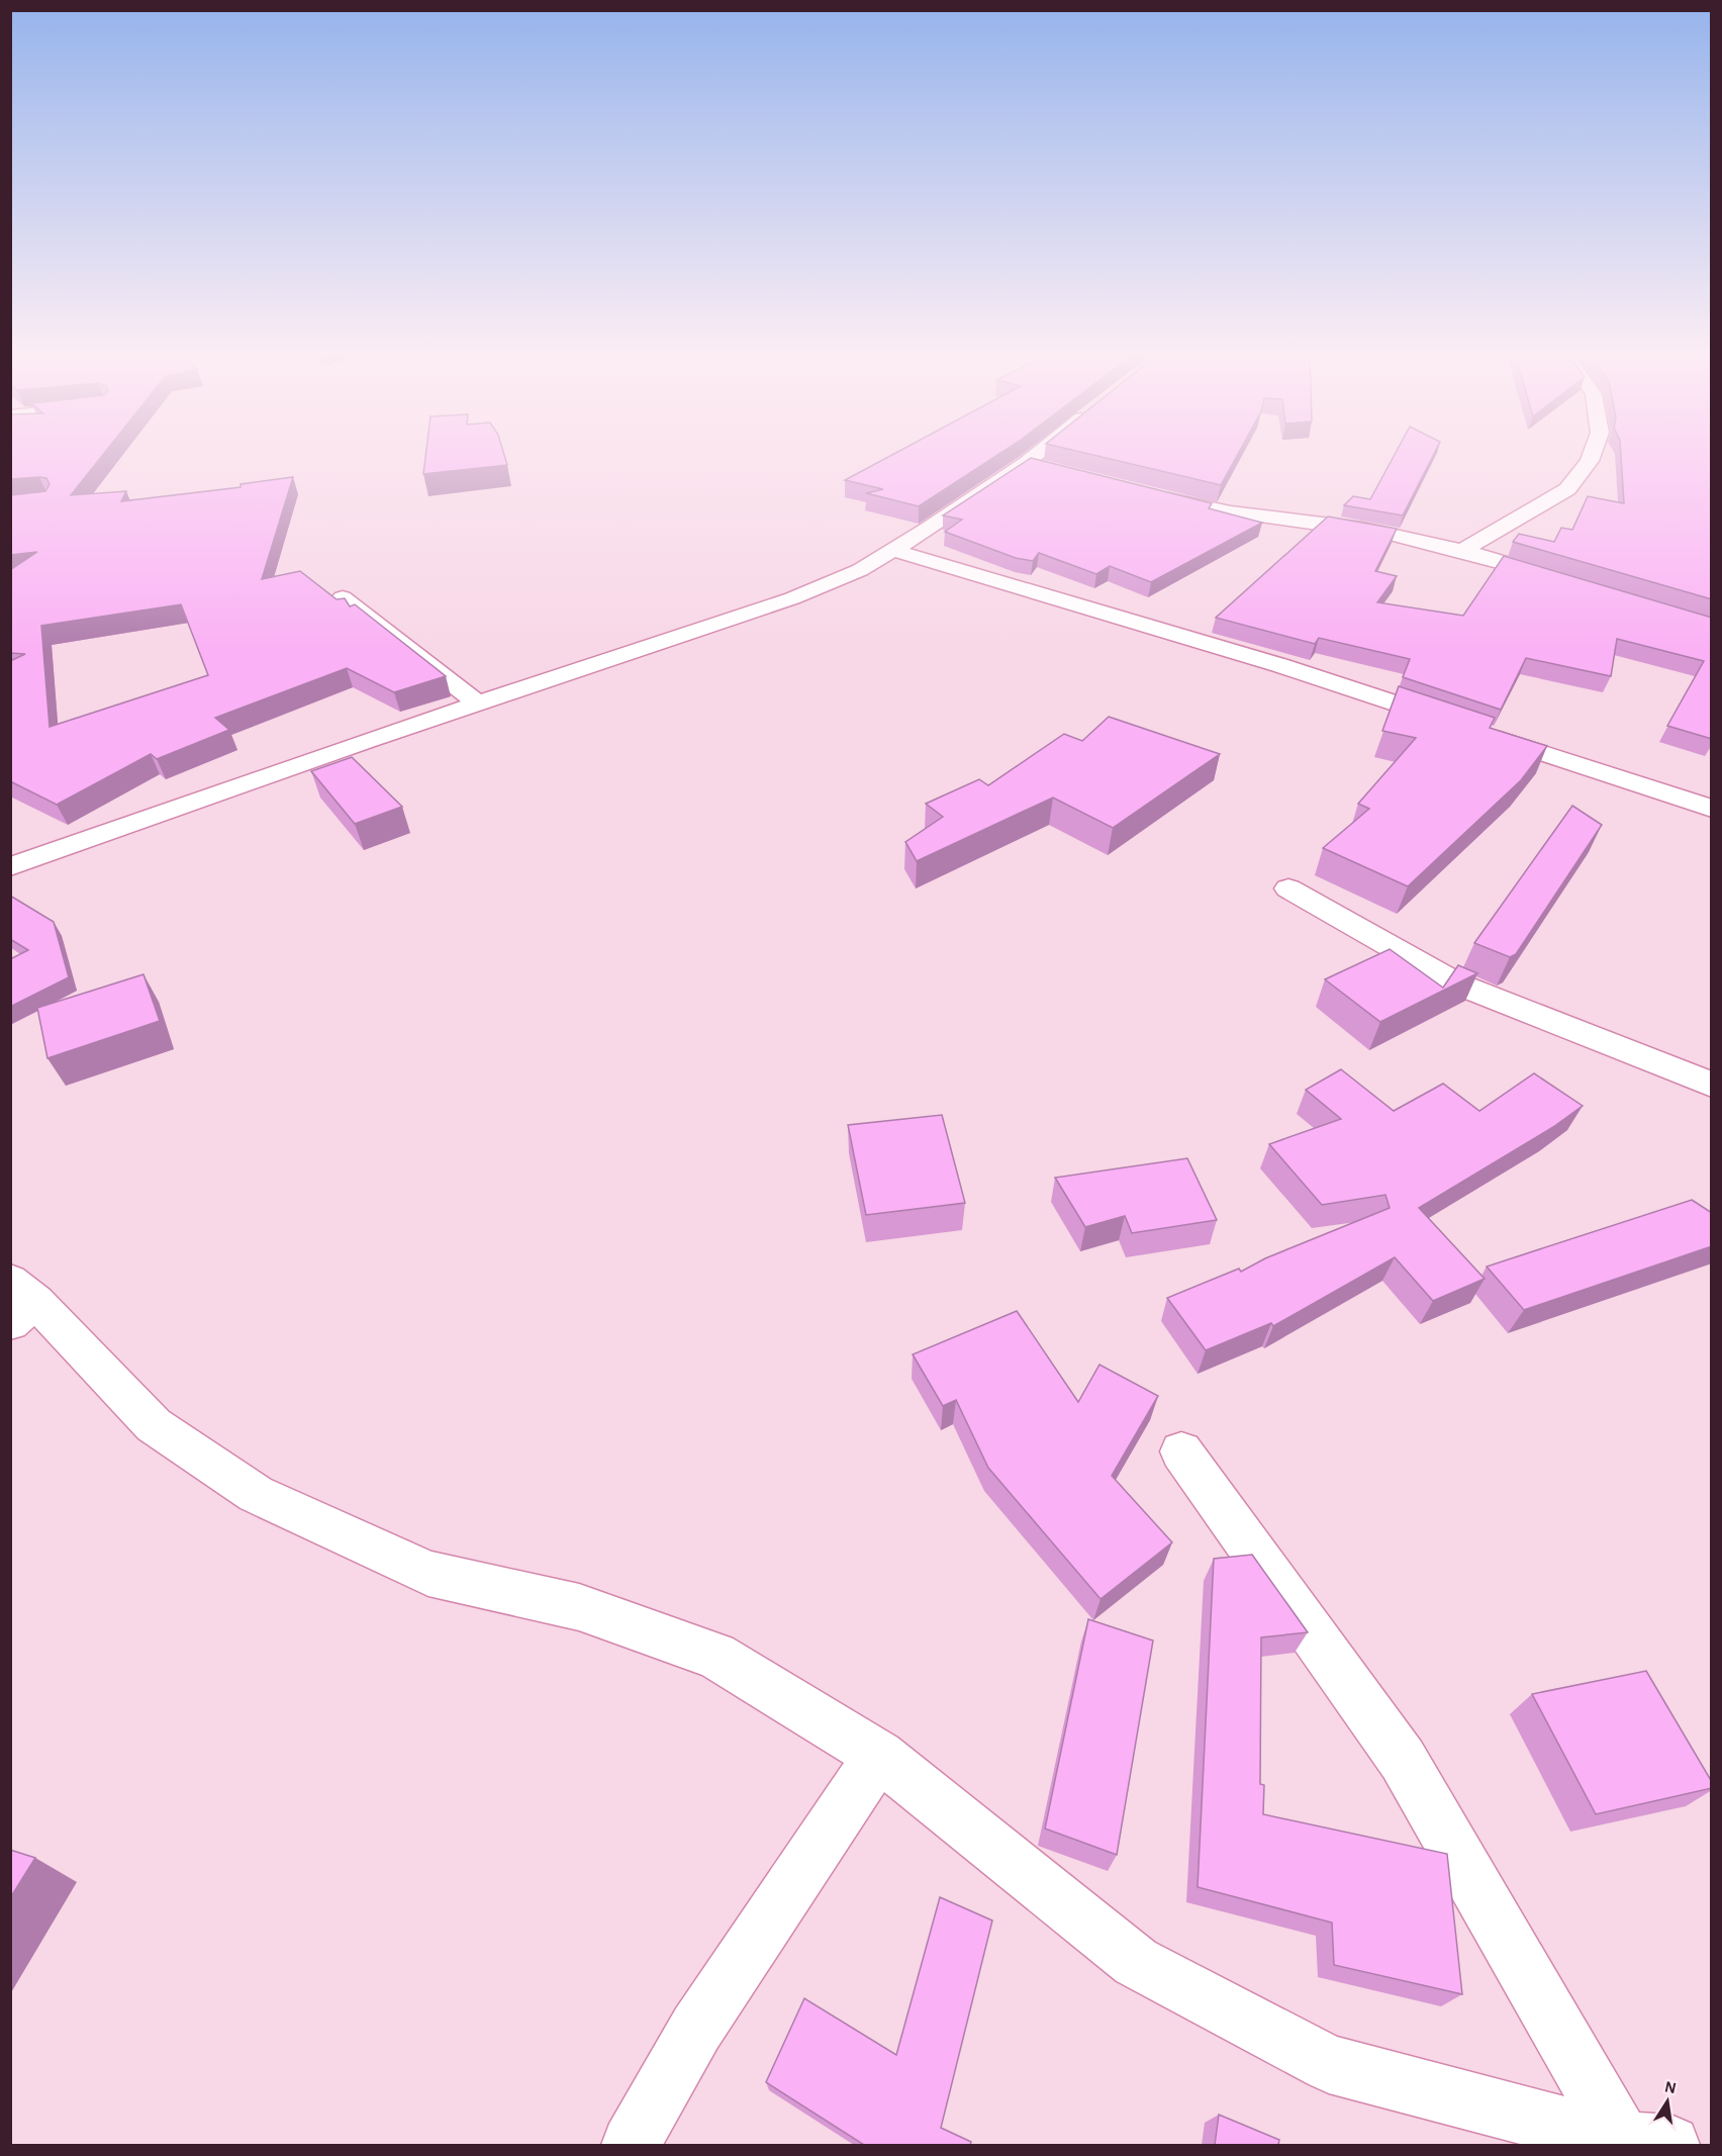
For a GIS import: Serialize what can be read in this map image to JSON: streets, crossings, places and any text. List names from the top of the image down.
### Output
{
  "north": "top"
}
